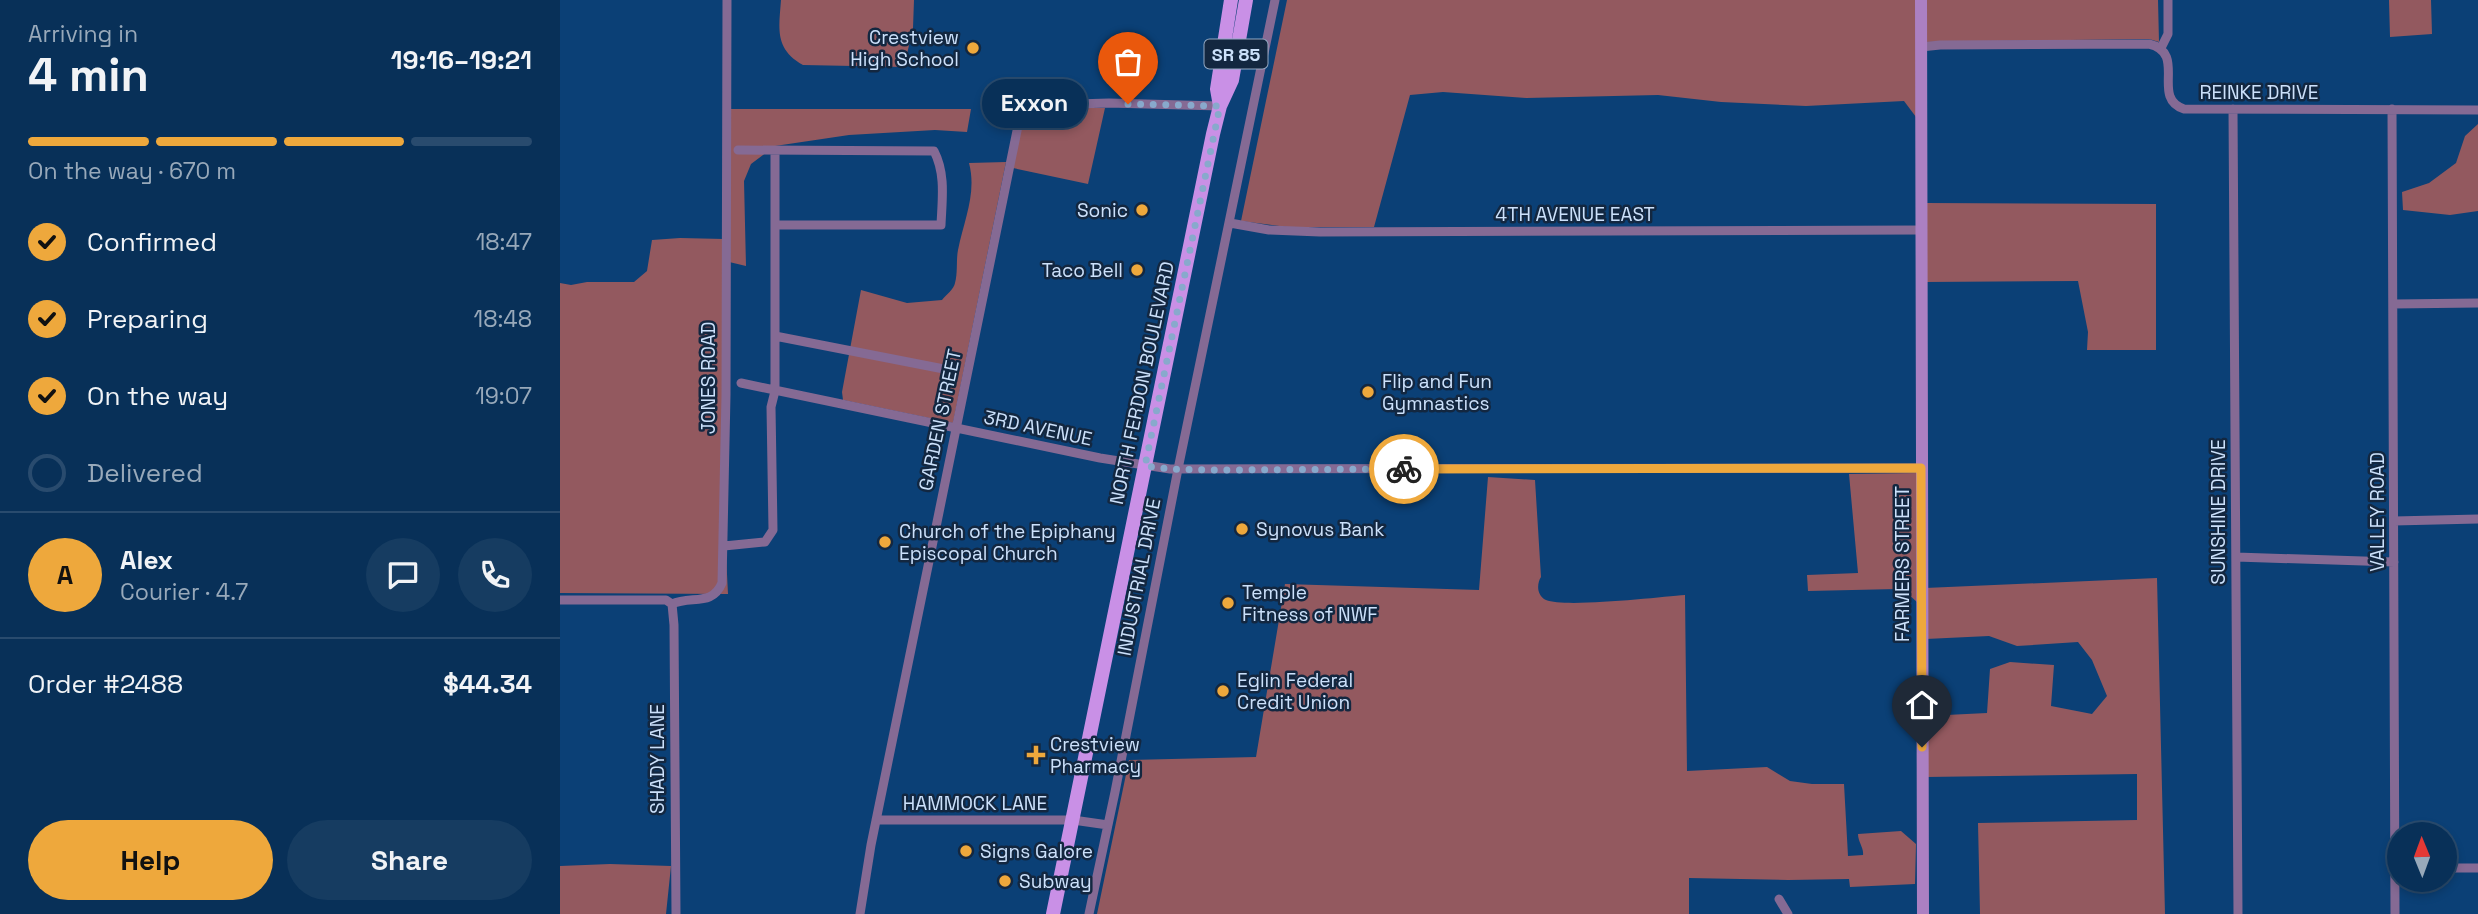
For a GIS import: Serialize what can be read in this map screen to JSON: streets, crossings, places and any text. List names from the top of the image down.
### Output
{
  "streets": {
    "main road": ["SR 85", "NORTH FERDON BOULEVARD"],
    "street": [
      "REINKE DRIVE",
      "4TH AVENUE EAST",
      "JONES ROAD",
      "GARDEN STREET",
      "3RD AVENUE",
      "SUNSHINE DRIVE",
      "VALLEY ROAD",
      "FARMERS STREET",
      "INDUSTRIAL DRIVE",
      "SHADY LANE",
      "HAMMOCK LANE"
    ]
  },
  "crossings": [
    ["REINKE DRIVE", "SUNSHINE DRIVE"],
    ["REINKE DRIVE", "VALLEY ROAD"],
    ["4TH AVENUE EAST", "FARMERS STREET"],
    ["4TH AVENUE EAST", "INDUSTRIAL DRIVE"],
    ["JONES ROAD", "SHADY LANE"],
    ["NORTH FERDON BOULEVARD", "GARDEN STREET"],
    ["NORTH FERDON BOULEVARD", "3RD AVENUE"],
    ["NORTH FERDON BOULEVARD", "HAMMOCK LANE"],
    ["GARDEN STREET", "3RD AVENUE"],
    ["GARDEN STREET", "HAMMOCK LANE"],
    ["3RD AVENUE", "FARMERS STREET"],
    ["3RD AVENUE", "INDUSTRIAL DRIVE"],
    ["INDUSTRIAL DRIVE", "HAMMOCK LANE"]
  ],
  "places": {
    "other": [
      "Crestview High School",
      "Exxon",
      "Sonic",
      "Taco Bell",
      "Flip and Fun Gymnastics",
      "Synovus Bank",
      "Church of the Epiphany Episcopal Church",
      "Temple Fitness of NWF",
      "Eglin Federal Credit Union",
      "Signs Galore",
      "Subway"
    ],
    "health": ["Crestview Pharmacy"]
  },
  "north": "top",
  "page": {
    "heading": ["4 min", "Arriving in", "19:16–19:21"],
    "panel": [
      "Alex",
      "Courier · 4.7",
      "Order #2488",
      "$44.34"
    ],
    "bubble": "Exxon",
    "bar": "On the way · 670 m",
    "list": [
      ["Confirmed", "18:47"],
      ["Preparing", "18:48"],
      ["On the way", "19:07"],
      "Delivered"
    ],
    "round": "A",
    "buttons": ["Help", "Share"]
  }
}
